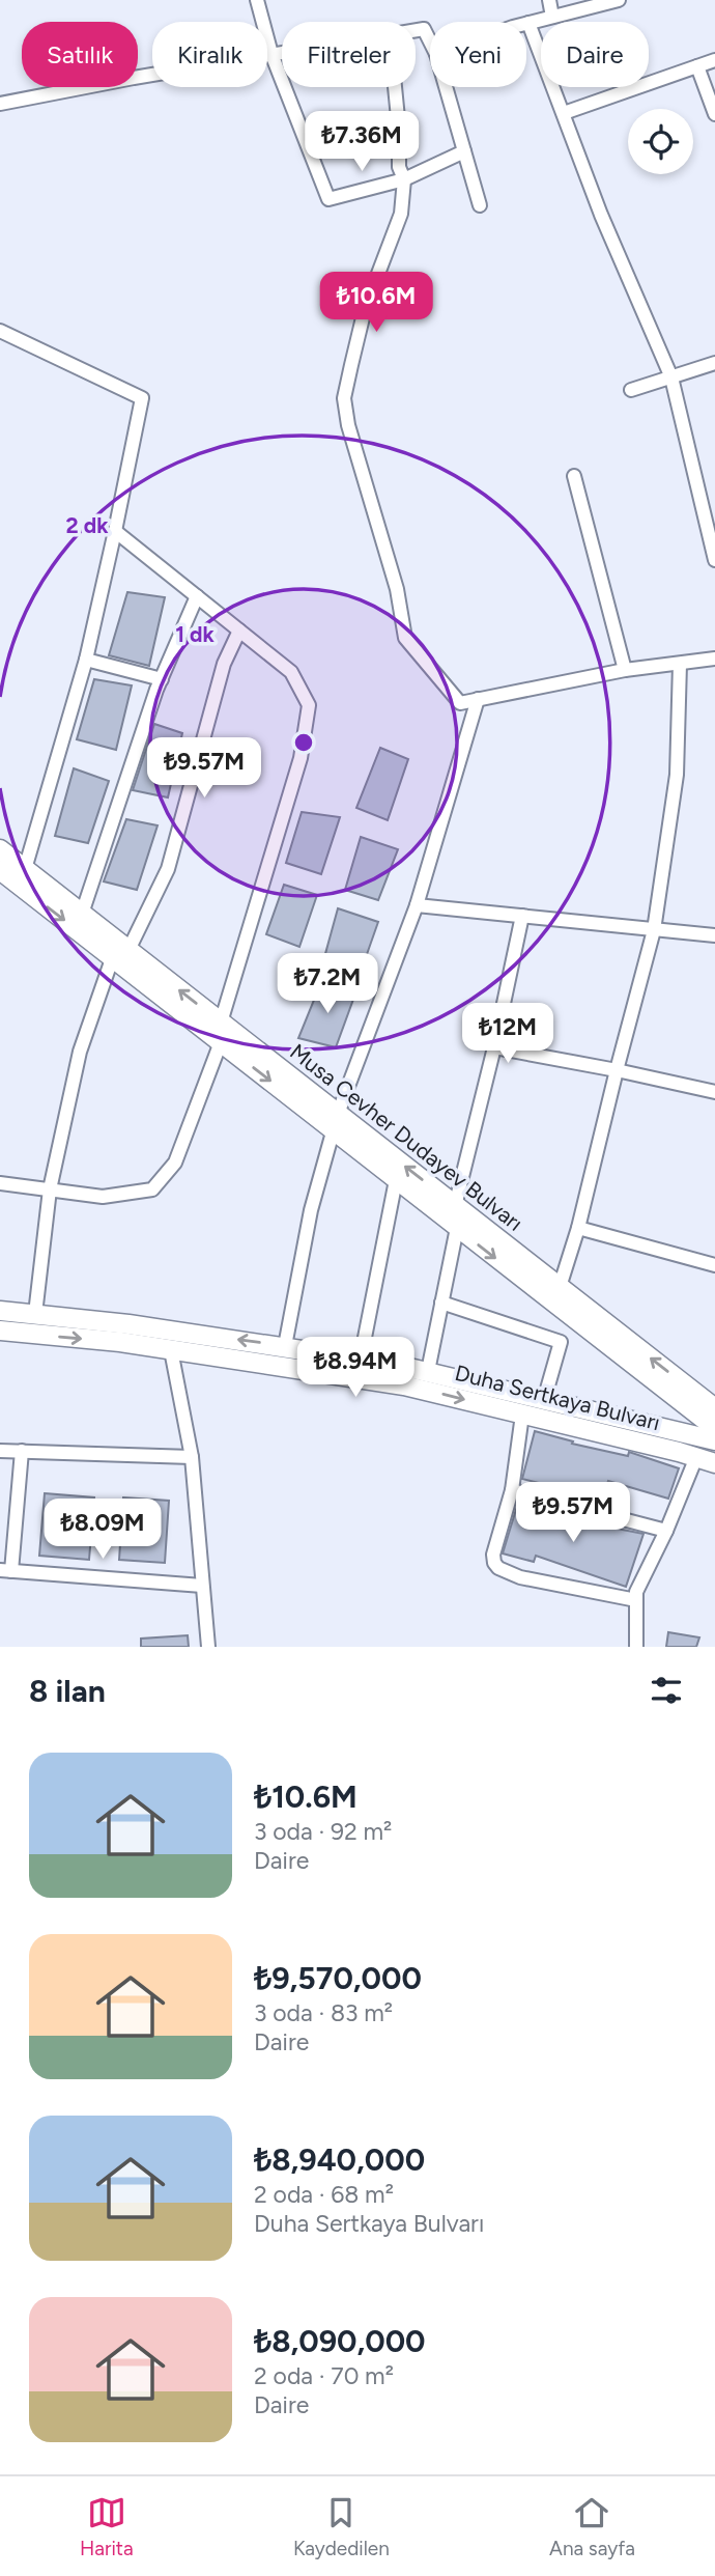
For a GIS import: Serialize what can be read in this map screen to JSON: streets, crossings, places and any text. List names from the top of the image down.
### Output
{
  "streets": {
    "main road": ["Musa Cevher Dudayev Bulvarı", "Duha Sertkaya Bulvarı"]
  },
  "page": {
    "chip": [
      "Satılık",
      "Kiralık",
      "Filtreler",
      "Yeni",
      "Daire"
    ],
    "price": [
      "₺7.36M",
      "₺10.6M",
      "₺9.57M",
      "₺7.2M",
      "₺12M",
      "₺8.94M",
      "₺9.57M",
      "₺8.09M"
    ],
    "heading": "8 ilan",
    "list": [
      {
        "name": "₺10.6M",
        "note": "3 oda · 92 m² · Daire"
      },
      {
        "name": "₺9,570,000",
        "note": "3 oda · 83 m² · Daire"
      },
      {
        "name": "₺8,940,000",
        "note": "2 oda · 68 m² · Duha Sertkaya Bulvarı"
      },
      {
        "name": "₺8,090,000",
        "note": "2 oda · 70 m² · Daire"
      }
    ],
    "tabs": ["Harita", "Kaydedilen", "Ana sayfa"]
  },
  "rings": ["2 dk", "1 dk"]
}
